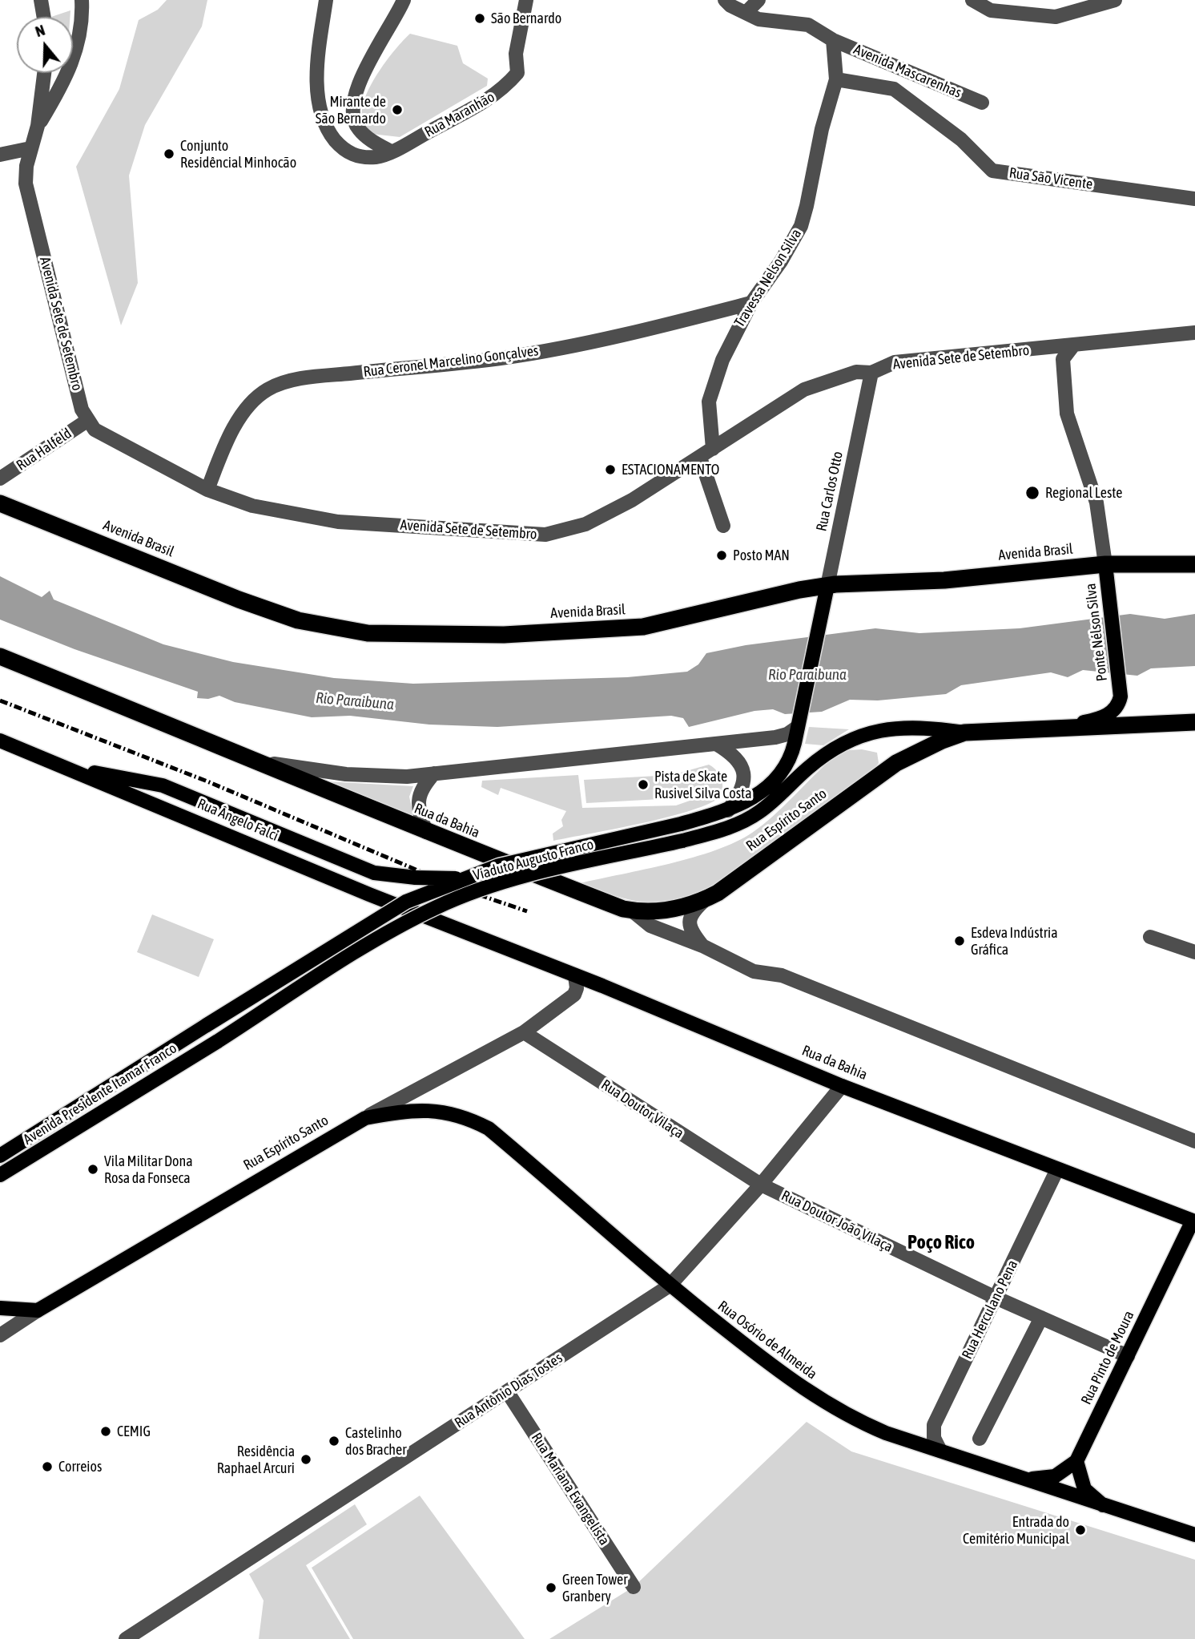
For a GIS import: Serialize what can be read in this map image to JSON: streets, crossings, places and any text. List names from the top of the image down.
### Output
{
  "streets": {
    "highway": ["Avenida Brasil", "Rua Espírito Santo", "Rua da Bahia"],
    "main road": [
      "Rua Carlos Otto",
      "Ponte Nélson Silva",
      "Rua Ângelo Falci",
      "Viaduto Augusto Franco",
      "Avenida Presidente Itamar Franco",
      "Rua Osório de Almeida",
      "Rua Pinto de Moura"
    ],
    "street": [
      "Avenida Mascarenhas",
      "Rua Maranhão",
      "Rua São Vicente",
      "Travessa Nelson Silva",
      "Avenida Sete de Setembro",
      "Rua Ceronel Marcelino Gonçalves",
      "Rua Halfeld",
      "Rua Doutor Vilaça",
      "Rua Doutor João Vilaça",
      "Rua Herculano Pena",
      "Rua Antônio Dias Tostes",
      "Rua Mariana Evangelista"
    ]
  },
  "crossings": [
    ["Avenida Mascarenhas", "Travessa Nelson Silva"],
    ["Rua São Vicente", "Travessa Nelson Silva"],
    ["Travessa Nelson Silva", "Avenida Sete de Setembro"],
    ["Travessa Nelson Silva", "Rua Ceronel Marcelino Gonçalves"],
    ["Avenida Sete de Setembro", "Rua Ceronel Marcelino Gonçalves"],
    ["Avenida Sete de Setembro", "Rua Halfeld"],
    ["Avenida Sete de Setembro", "Rua Carlos Otto"],
    ["Rua Carlos Otto", "Avenida Brasil"],
    ["Rua Carlos Otto", "Viaduto Augusto Franco"],
    ["Avenida Brasil", "Ponte Nélson Silva"],
    ["Rua Ângelo Falci", "Rua da Bahia"],
    ["Rua Espírito Santo", "Rua da Bahia"],
    ["Rua Espírito Santo", "Viaduto Augusto Franco"],
    ["Rua Espírito Santo", "Rua Doutor Vilaça"],
    ["Rua Espírito Santo", "Rua Osório de Almeida"],
    ["Rua da Bahia", "Rua Herculano Pena"],
    ["Rua da Bahia", "Rua Pinto de Moura"],
    ["Rua da Bahia", "Rua Antônio Dias Tostes"],
    ["Viaduto Augusto Franco", "Avenida Presidente Itamar Franco"],
    ["Rua Doutor Vilaça", "Rua Doutor João Vilaça"],
    ["Rua Doutor Vilaça", "Rua Antônio Dias Tostes"],
    ["Rua Doutor João Vilaça", "Rua Herculano Pena"],
    ["Rua Doutor João Vilaça", "Rua Pinto de Moura"],
    ["Rua Doutor João Vilaça", "Rua Antônio Dias Tostes"],
    ["Rua Herculano Pena", "Rua Osório de Almeida"],
    ["Rua Osório de Almeida", "Rua Antônio Dias Tostes"],
    ["Rua Antônio Dias Tostes", "Rua Mariana Evangelista"]
  ],
  "districts": ["Poço Rico"],
  "water": ["Rio Paraibuna"],
  "places": [
    "São Bernardo",
    "Mirante de São Bernardo",
    "Conjunto Residêncial Minhocão",
    "ESTACIONAMENTO",
    "Regional Leste",
    "Posto MAN",
    "Pista de Skate Rusivel Silva Costa",
    "Esdeva Indústria Gráfica",
    "Vila Militar Dona Rosa da Fonseca",
    "CEMIG",
    "Castelinho dos Bracher",
    "Residência Raphael Arcuri",
    "Correios",
    "Entrada do Cemitério Municipal",
    "Green Tower Granbery"
  ],
  "north": "top"
}
